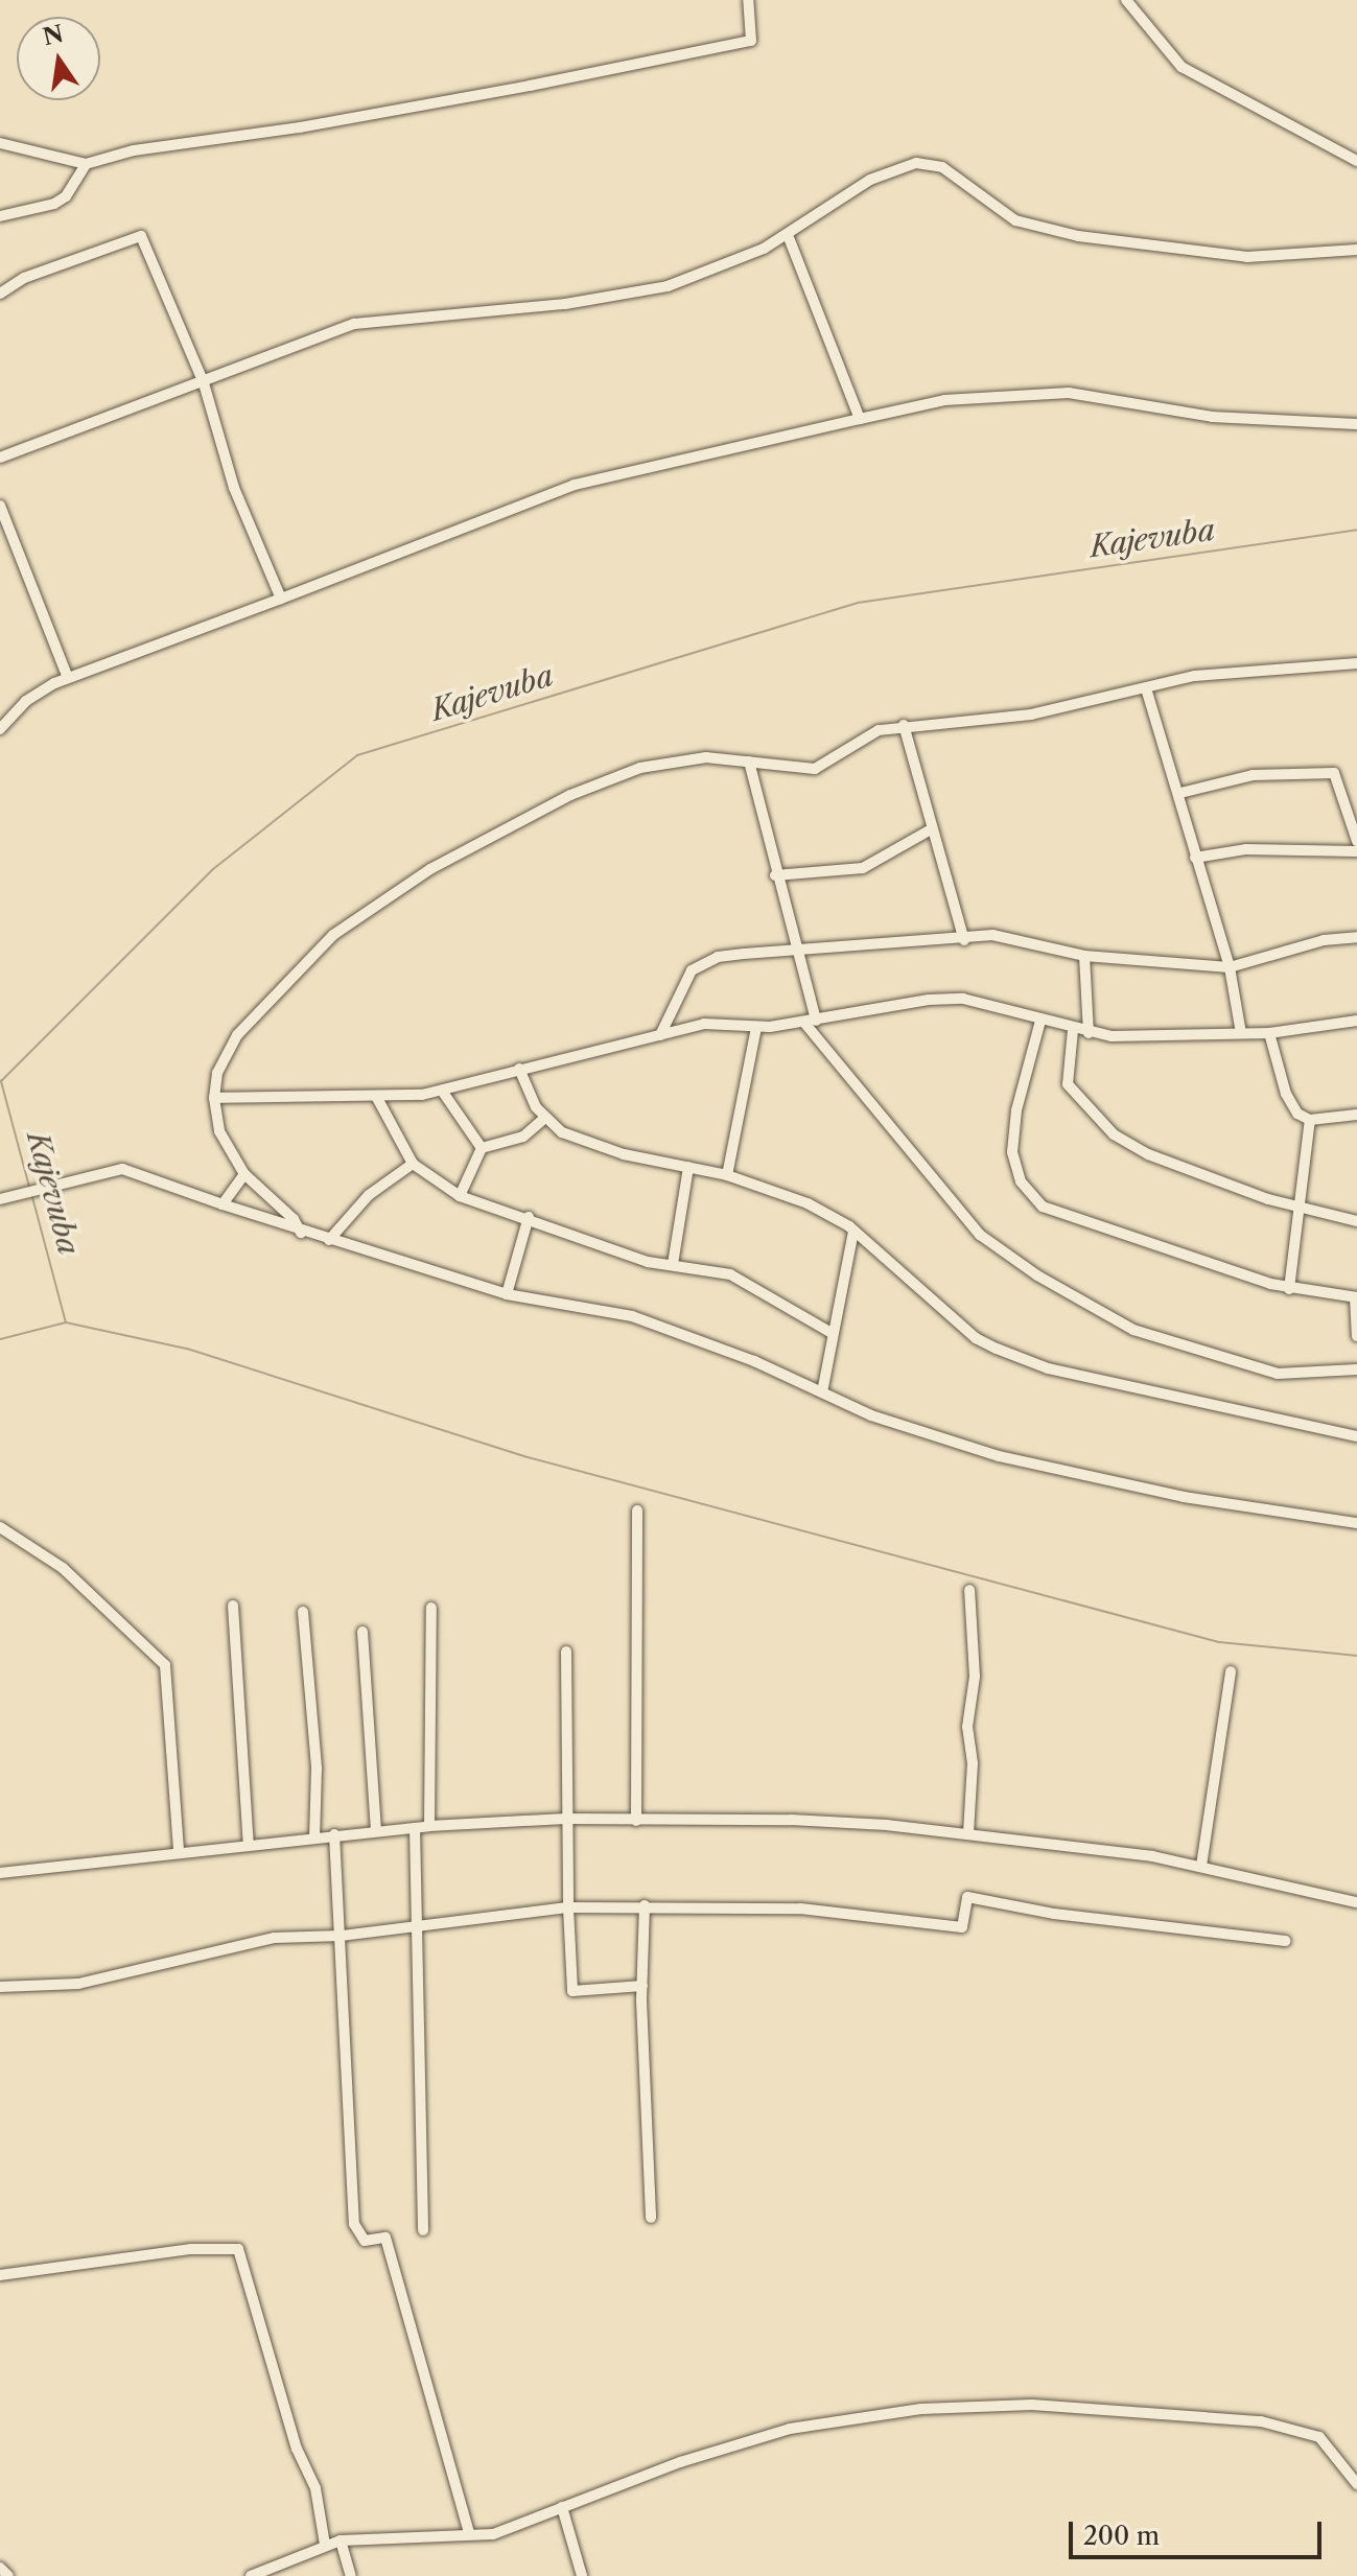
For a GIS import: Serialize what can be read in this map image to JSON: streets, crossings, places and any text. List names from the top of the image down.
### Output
{
  "water": ["Kajevuba"],
  "scale_bar": "200 m",
  "north": "top"
}
